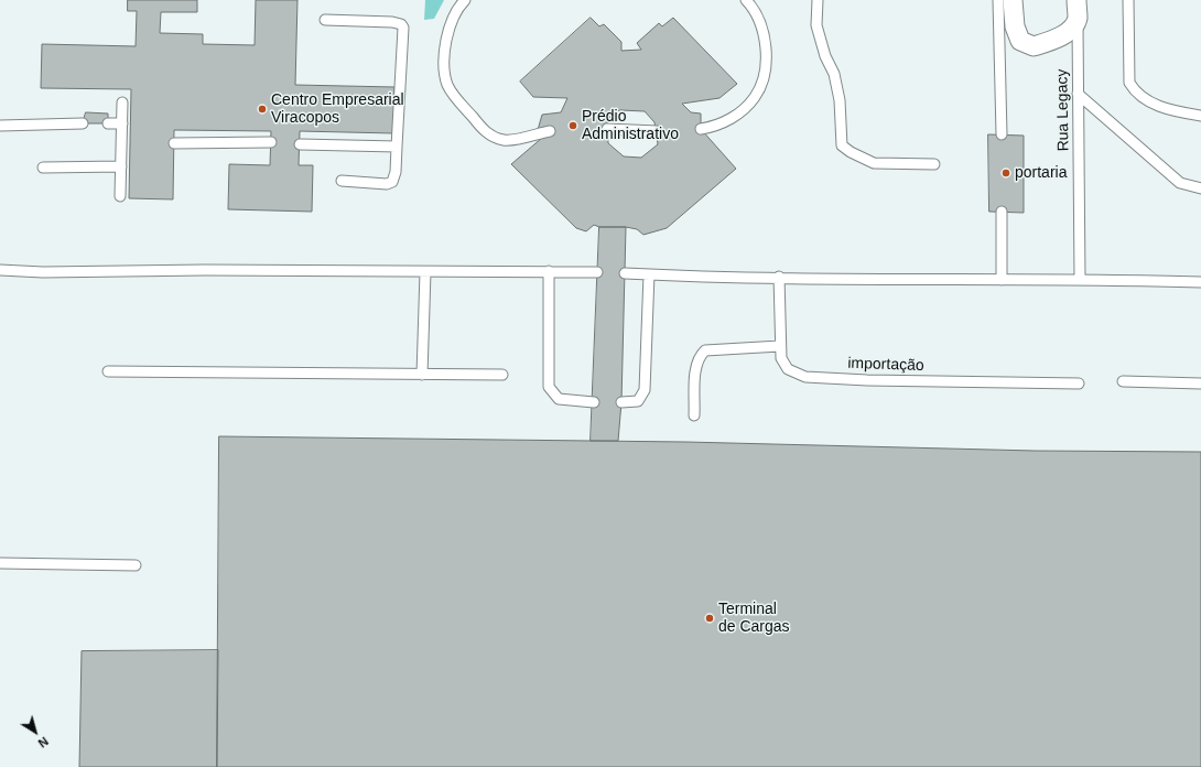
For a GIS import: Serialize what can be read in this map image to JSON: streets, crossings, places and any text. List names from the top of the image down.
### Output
{
  "streets": {
    "lane": ["Rua Legacy", "importação"]
  },
  "places": [
    "Centro Empresarial Viracopos",
    "Prédio Administrativo",
    "portaria",
    "Terminal de Cargas"
  ],
  "north": "bottom right"
}
